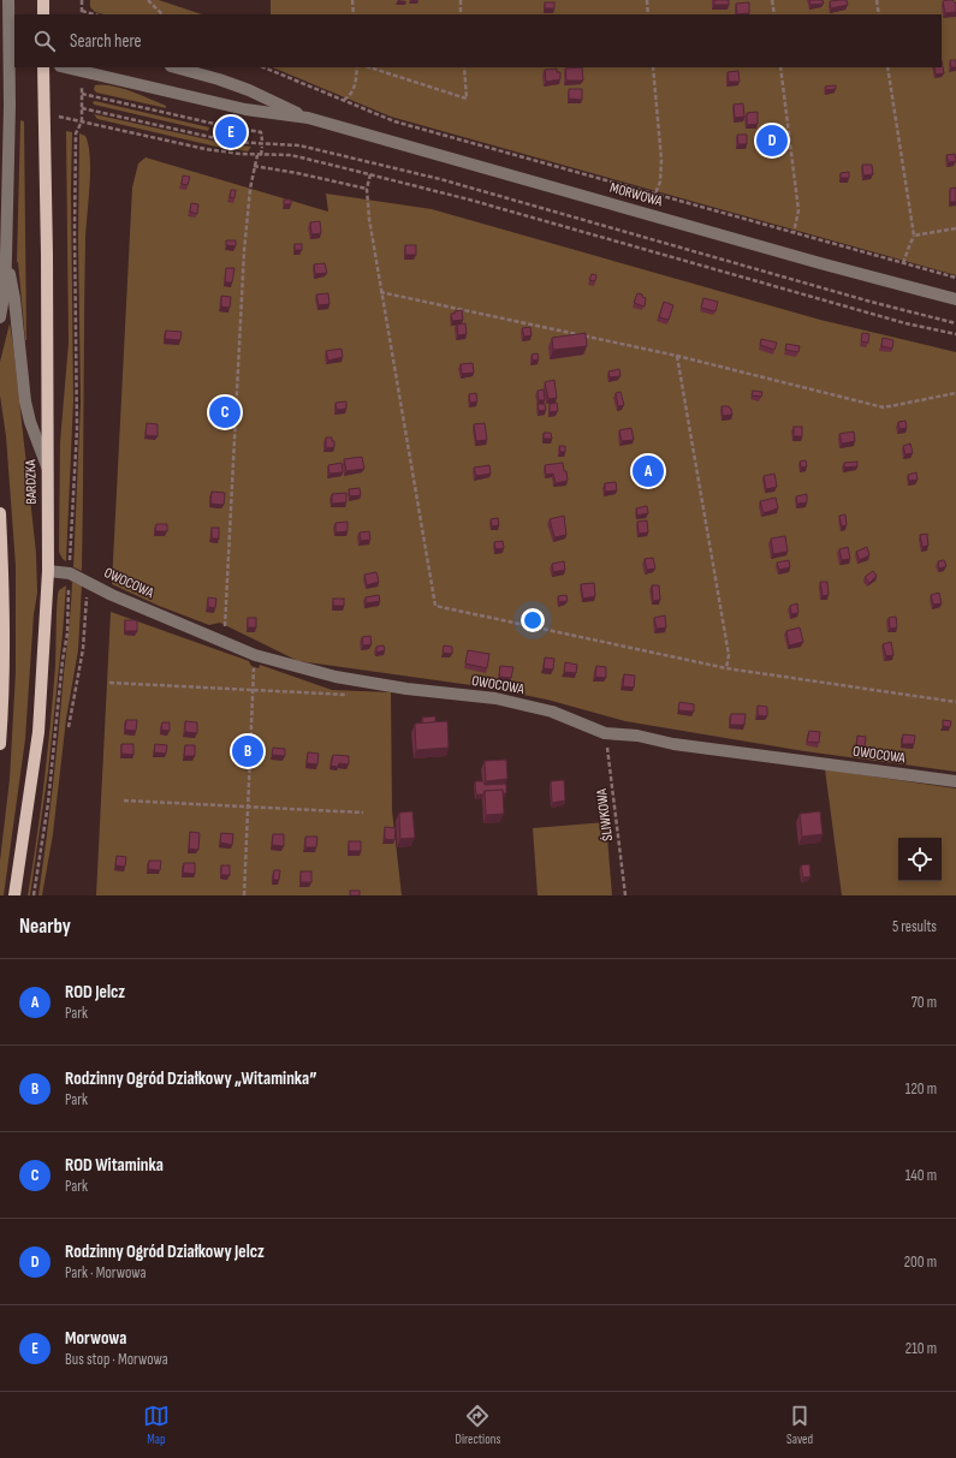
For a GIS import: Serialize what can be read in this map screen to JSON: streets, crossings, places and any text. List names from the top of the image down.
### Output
{
  "streets": {
    "main road": ["BARDZKA"],
    "street": ["MORWOWA", "OWOCOWA"],
    "path": ["ŚLIWKOWA"]
  },
  "crossings": [
    ["BARDZKA", "OWOCOWA"],
    ["OWOCOWA", "ŚLIWKOWA"]
  ],
  "page": {
    "search": "Search here",
    "pins": [
      "E",
      "D",
      "C",
      "A",
      "B"
    ],
    "heading": ["Nearby", "5 results"],
    "list": [
      {
        "mark": "A",
        "name": "ROD Jelcz",
        "note": "Park",
        "value": "70 m"
      },
      {
        "mark": "B",
        "name": "Rodzinny Ogród Działkowy „Witaminka”",
        "note": "Park",
        "value": "120 m"
      },
      {
        "mark": "C",
        "name": "ROD Witaminka",
        "note": "Park",
        "value": "140 m"
      },
      {
        "mark": "D",
        "name": "Rodzinny Ogród Działkowy Jelcz",
        "note": "Park · Morwowa",
        "value": "200 m"
      },
      {
        "mark": "E",
        "name": "Morwowa",
        "note": "Bus stop · Morwowa",
        "value": "210 m"
      }
    ],
    "nav": ["Map", "Directions", "Saved"]
  }
}
